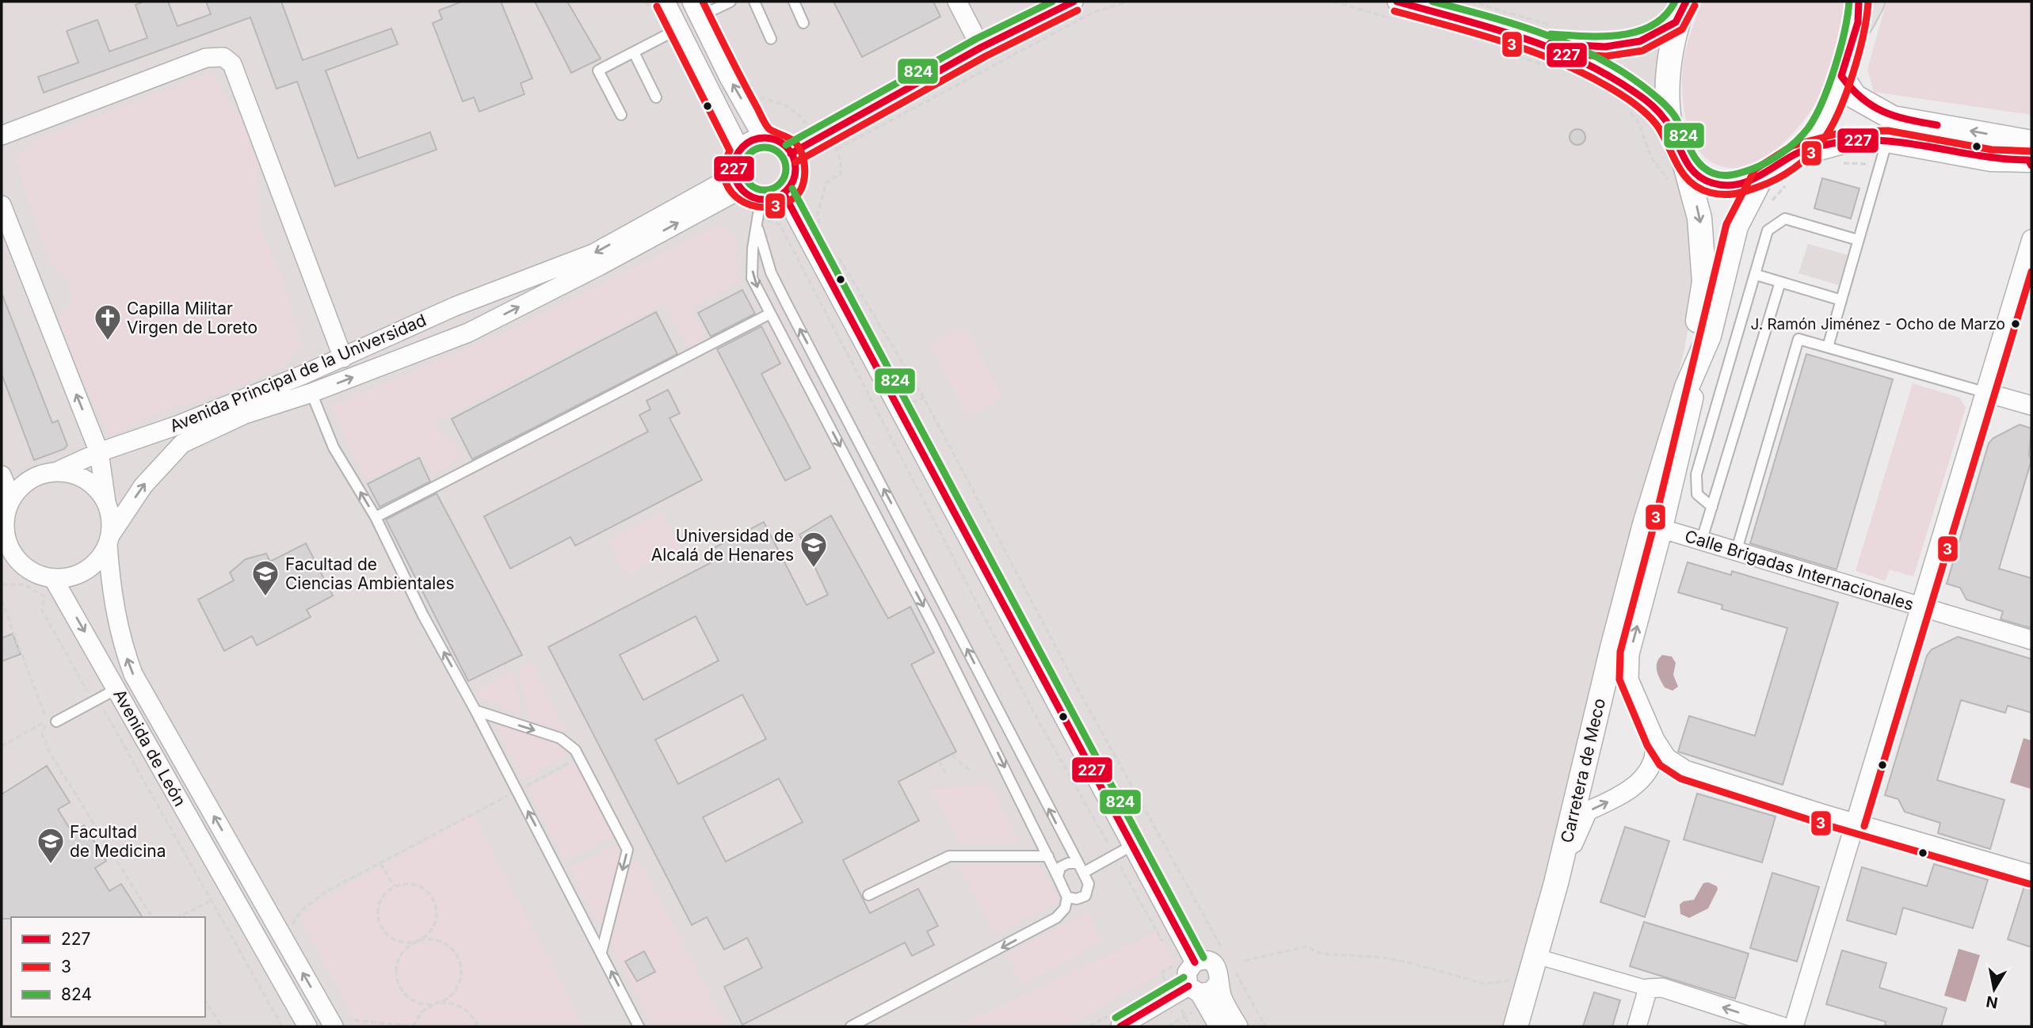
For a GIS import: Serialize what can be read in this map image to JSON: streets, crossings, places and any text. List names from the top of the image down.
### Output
{
  "streets": {
    "street": [
      "Avenida Principal de la Universidad",
      "Calle Brigadas Internacionales",
      "Avenida de León",
      "Carretera de Meco"
    ]
  },
  "crossings": [
    ["Avenida Principal de la Universidad", "Avenida de León"]
  ],
  "places": {
    "other": ["J. Ramón Jiménez - Ocho de Marzo"],
    "church": ["Capilla Militar Virgen de Loreto"],
    "school or university": ["Universidad de Alcalá de Henares", "Facultad de Ciencias Ambientales", "Facultad de Medicina"]
  },
  "lines": ["transit line 227", "transit line 3", "transit line 824"],
  "legend": ["227", "3", "824"],
  "north": "bottom"
}
